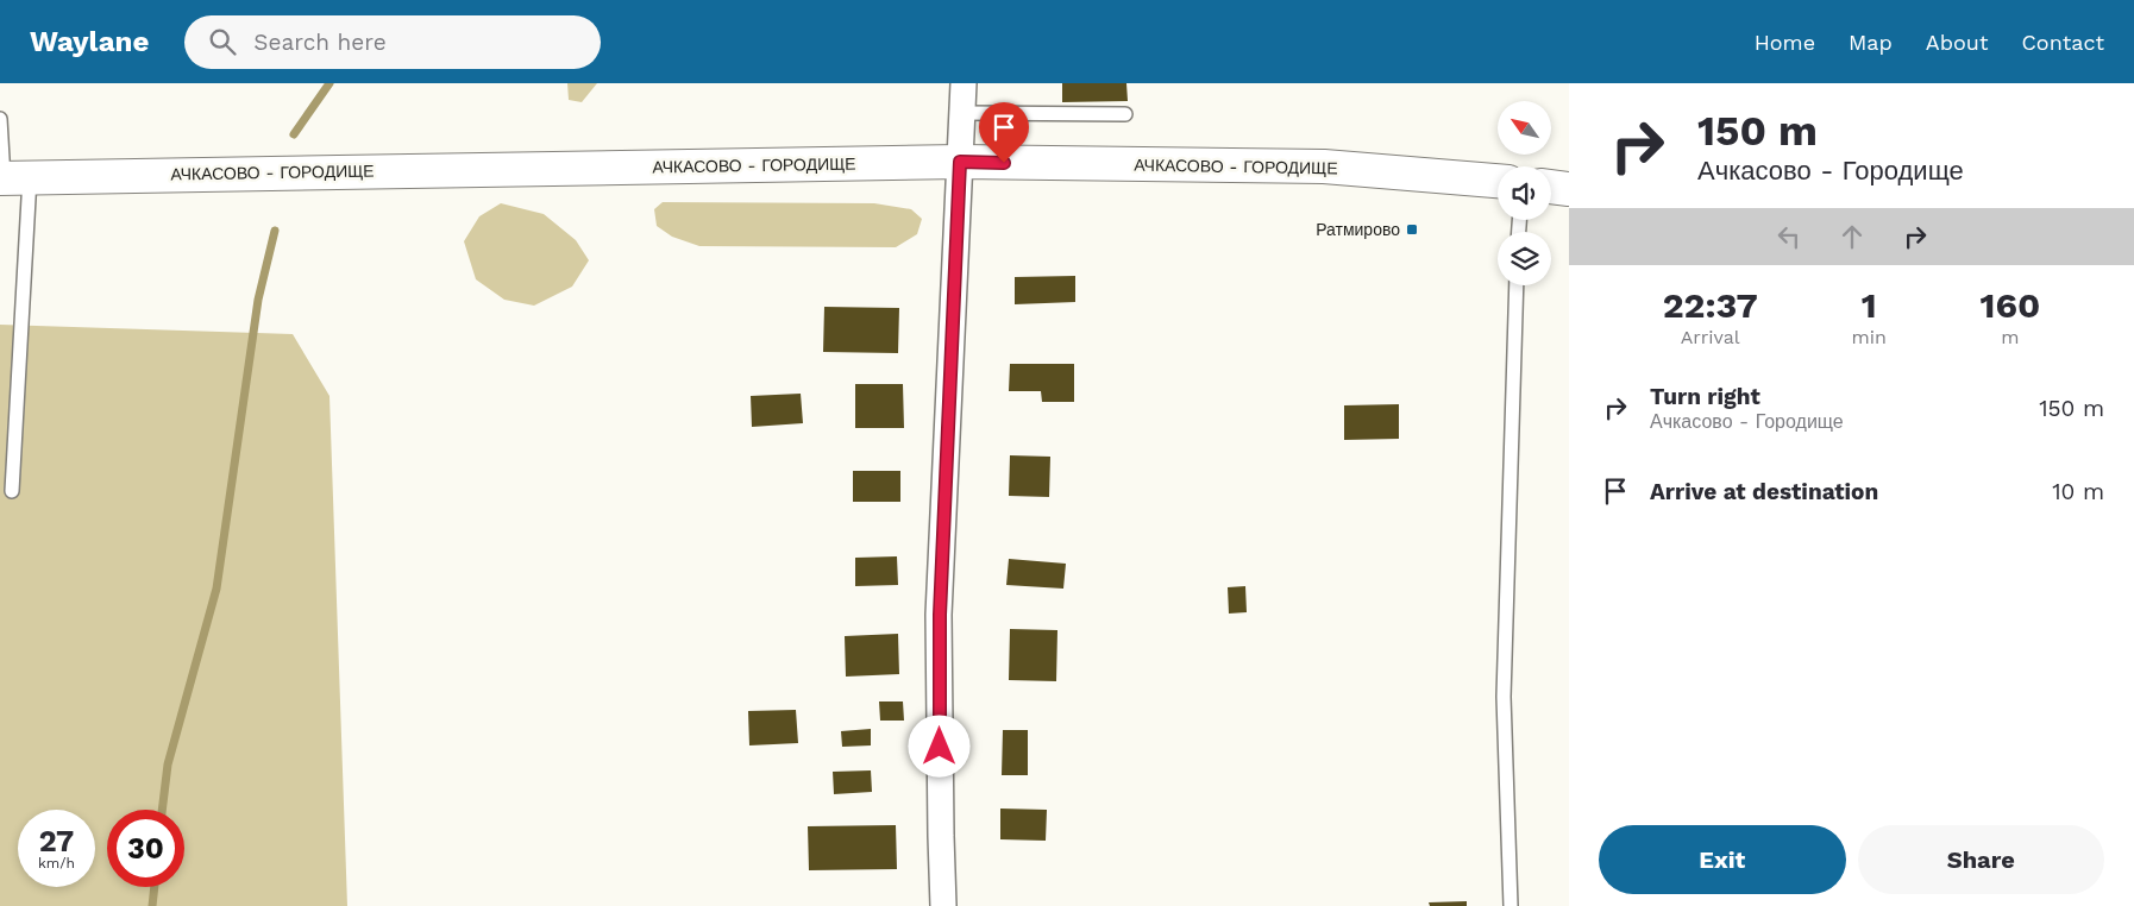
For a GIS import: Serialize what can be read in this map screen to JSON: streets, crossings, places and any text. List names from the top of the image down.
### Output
{
  "streets": {
    "street": ["АЧКАСОВО - ГОРОДИЩЕ"]
  },
  "places": {
    "transit": ["Ратмирово"]
  },
  "north": "top left",
  "page": {
    "header": "Waylane",
    "search": "Search here",
    "nav": [
      "Home",
      "Map",
      "About",
      "Contact"
    ],
    "turn": ["150 m", "Ачкасово - Городище"],
    "eta": [
      "22:37",
      "Arrival",
      "1",
      "min",
      "160",
      "m"
    ],
    "list": [
      {
        "name": "Turn right",
        "note": "Ачкасово - Городище",
        "value": "150 m"
      },
      {
        "name": "Arrive at destination",
        "value": "10 m"
      }
    ],
    "speed": "27 km/h",
    "limit": "30",
    "buttons": ["Exit", "Share"]
  }
}
